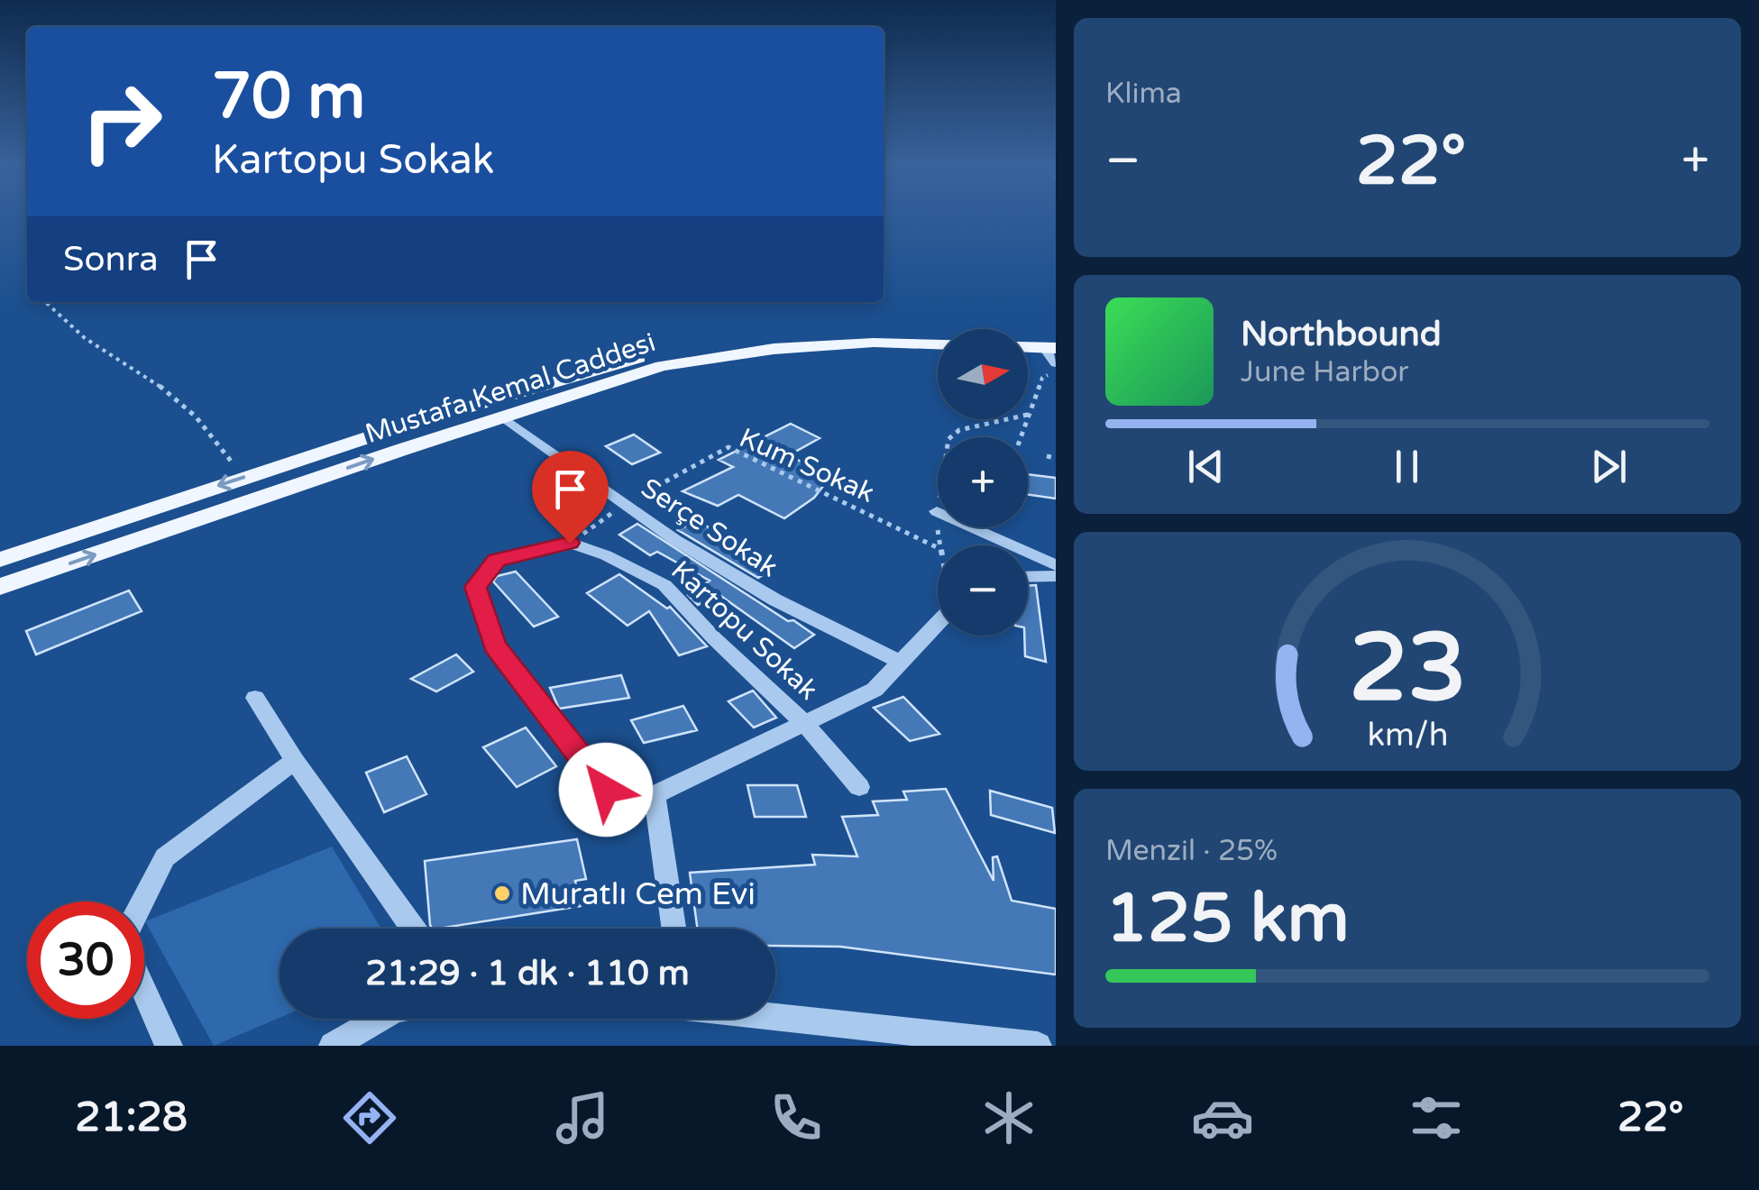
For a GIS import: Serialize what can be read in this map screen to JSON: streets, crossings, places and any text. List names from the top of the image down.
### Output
{
  "streets": {
    "main road": ["Mustafa Kemal Caddesi"],
    "street": ["Serçe Sokak", "Kartopu Sokak"],
    "path": ["Kum Sokak"]
  },
  "crossings": [
    ["Mustafa Kemal Caddesi", "Serçe Sokak"],
    ["Kum Sokak", "Serçe Sokak"],
    ["Kum Sokak", "Kartopu Sokak"]
  ],
  "places": ["Muratlı Cem Evi"],
  "north": "right",
  "page": {
    "tile": [
      "Klima",
      ["Menzil · 25%", "125 km"]
    ],
    "turn": ["70 m", "Kartopu Sokak"],
    "heat": ["−", "22°", "+"],
    "then": "Sonra",
    "song": ["Northbound", "June Harbor"],
    "map_buttons": ["+", "−"],
    "limit": "30",
    "trip": "21:29 · 1 dk · 110 m",
    "tabs": ["21:28", "22°"],
    "gauge": ["23", "km/h"]
  }
}
